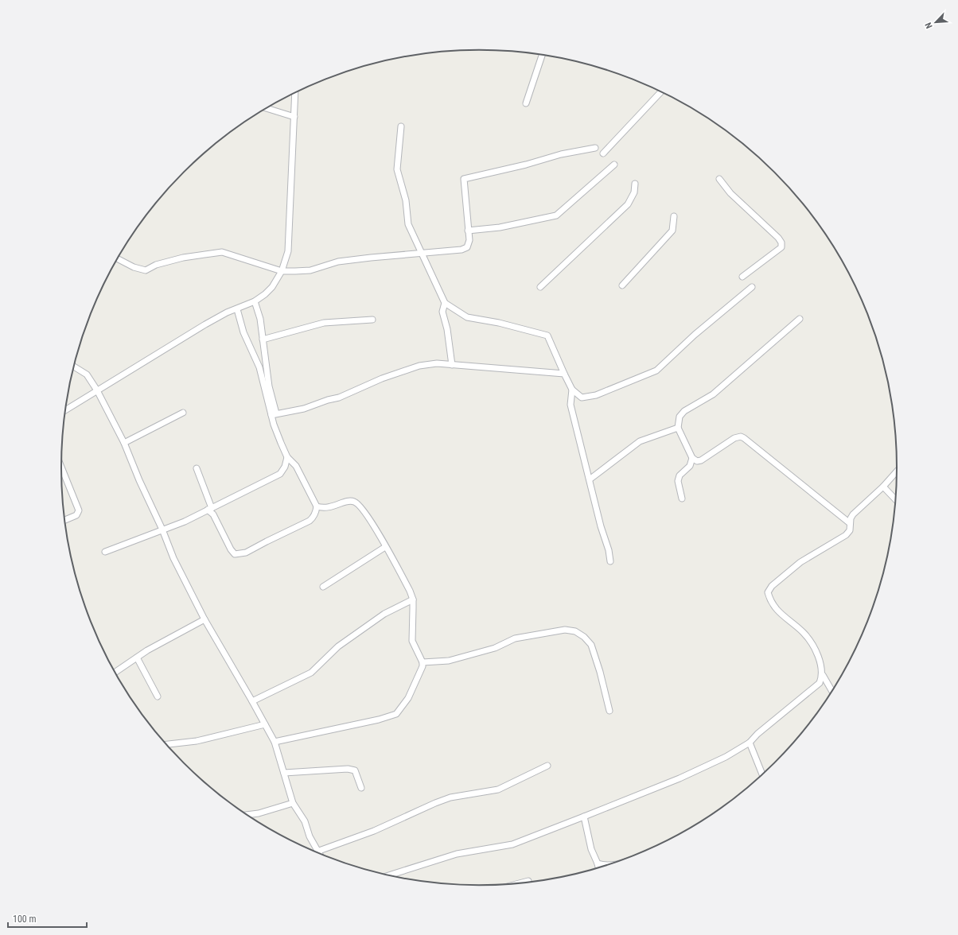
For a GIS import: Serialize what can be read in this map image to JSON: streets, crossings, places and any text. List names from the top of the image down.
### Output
{
  "scale_bar": "100 m",
  "north": "bottom left"
}
